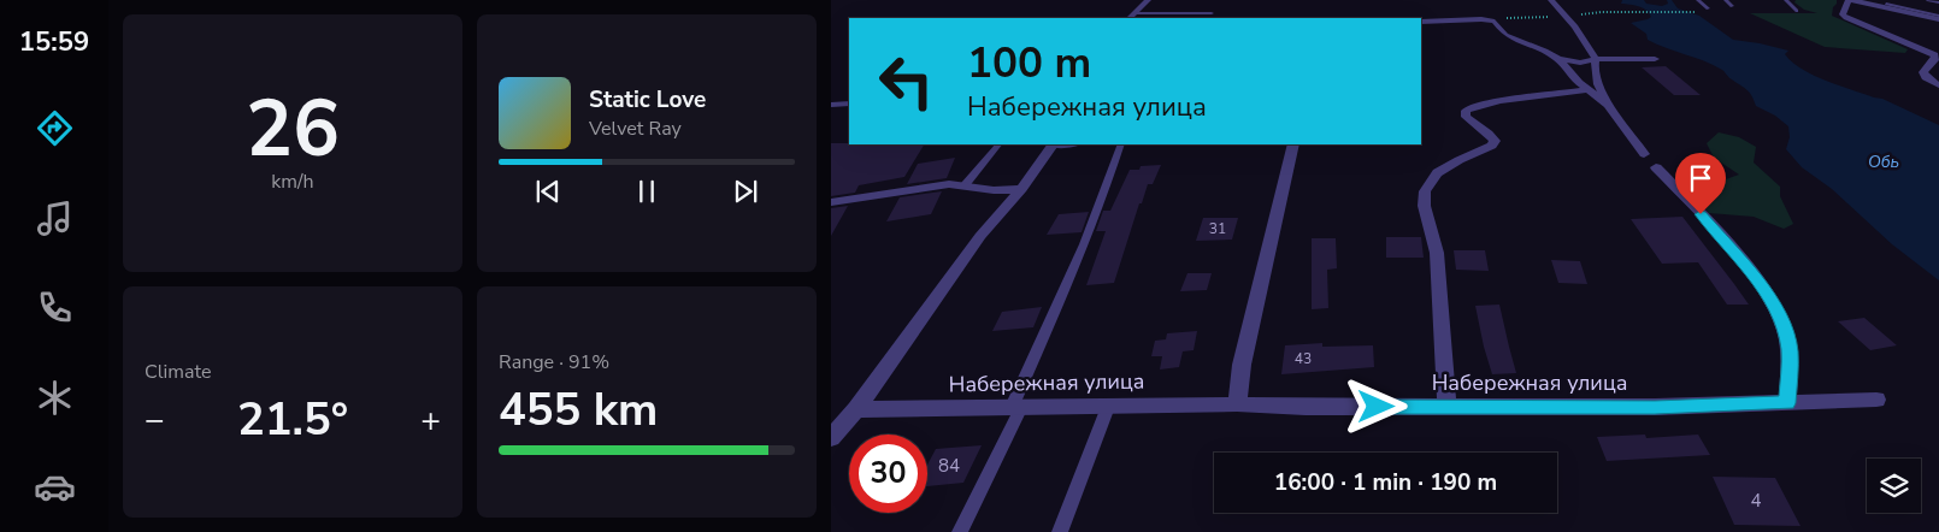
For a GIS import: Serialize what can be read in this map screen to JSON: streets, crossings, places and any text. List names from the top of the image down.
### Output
{
  "streets": {
    "street": ["Набережная улица"]
  },
  "water": ["Обь"],
  "house_numbers": [
    "31",
    "43",
    "84",
    "4"
  ],
  "page": {
    "tabs": "15:59",
    "tile": [
      ["26", "km/h"],
      "Climate",
      ["Range · 91%", "455 km"]
    ],
    "turn": ["100 m", "Набережная улица"],
    "song": ["Static Love", "Velvet Ray"],
    "heat": ["−", "21.5°", "+"],
    "limit": "30",
    "trip": "16:00 · 1 min · 190 m"
  }
}
